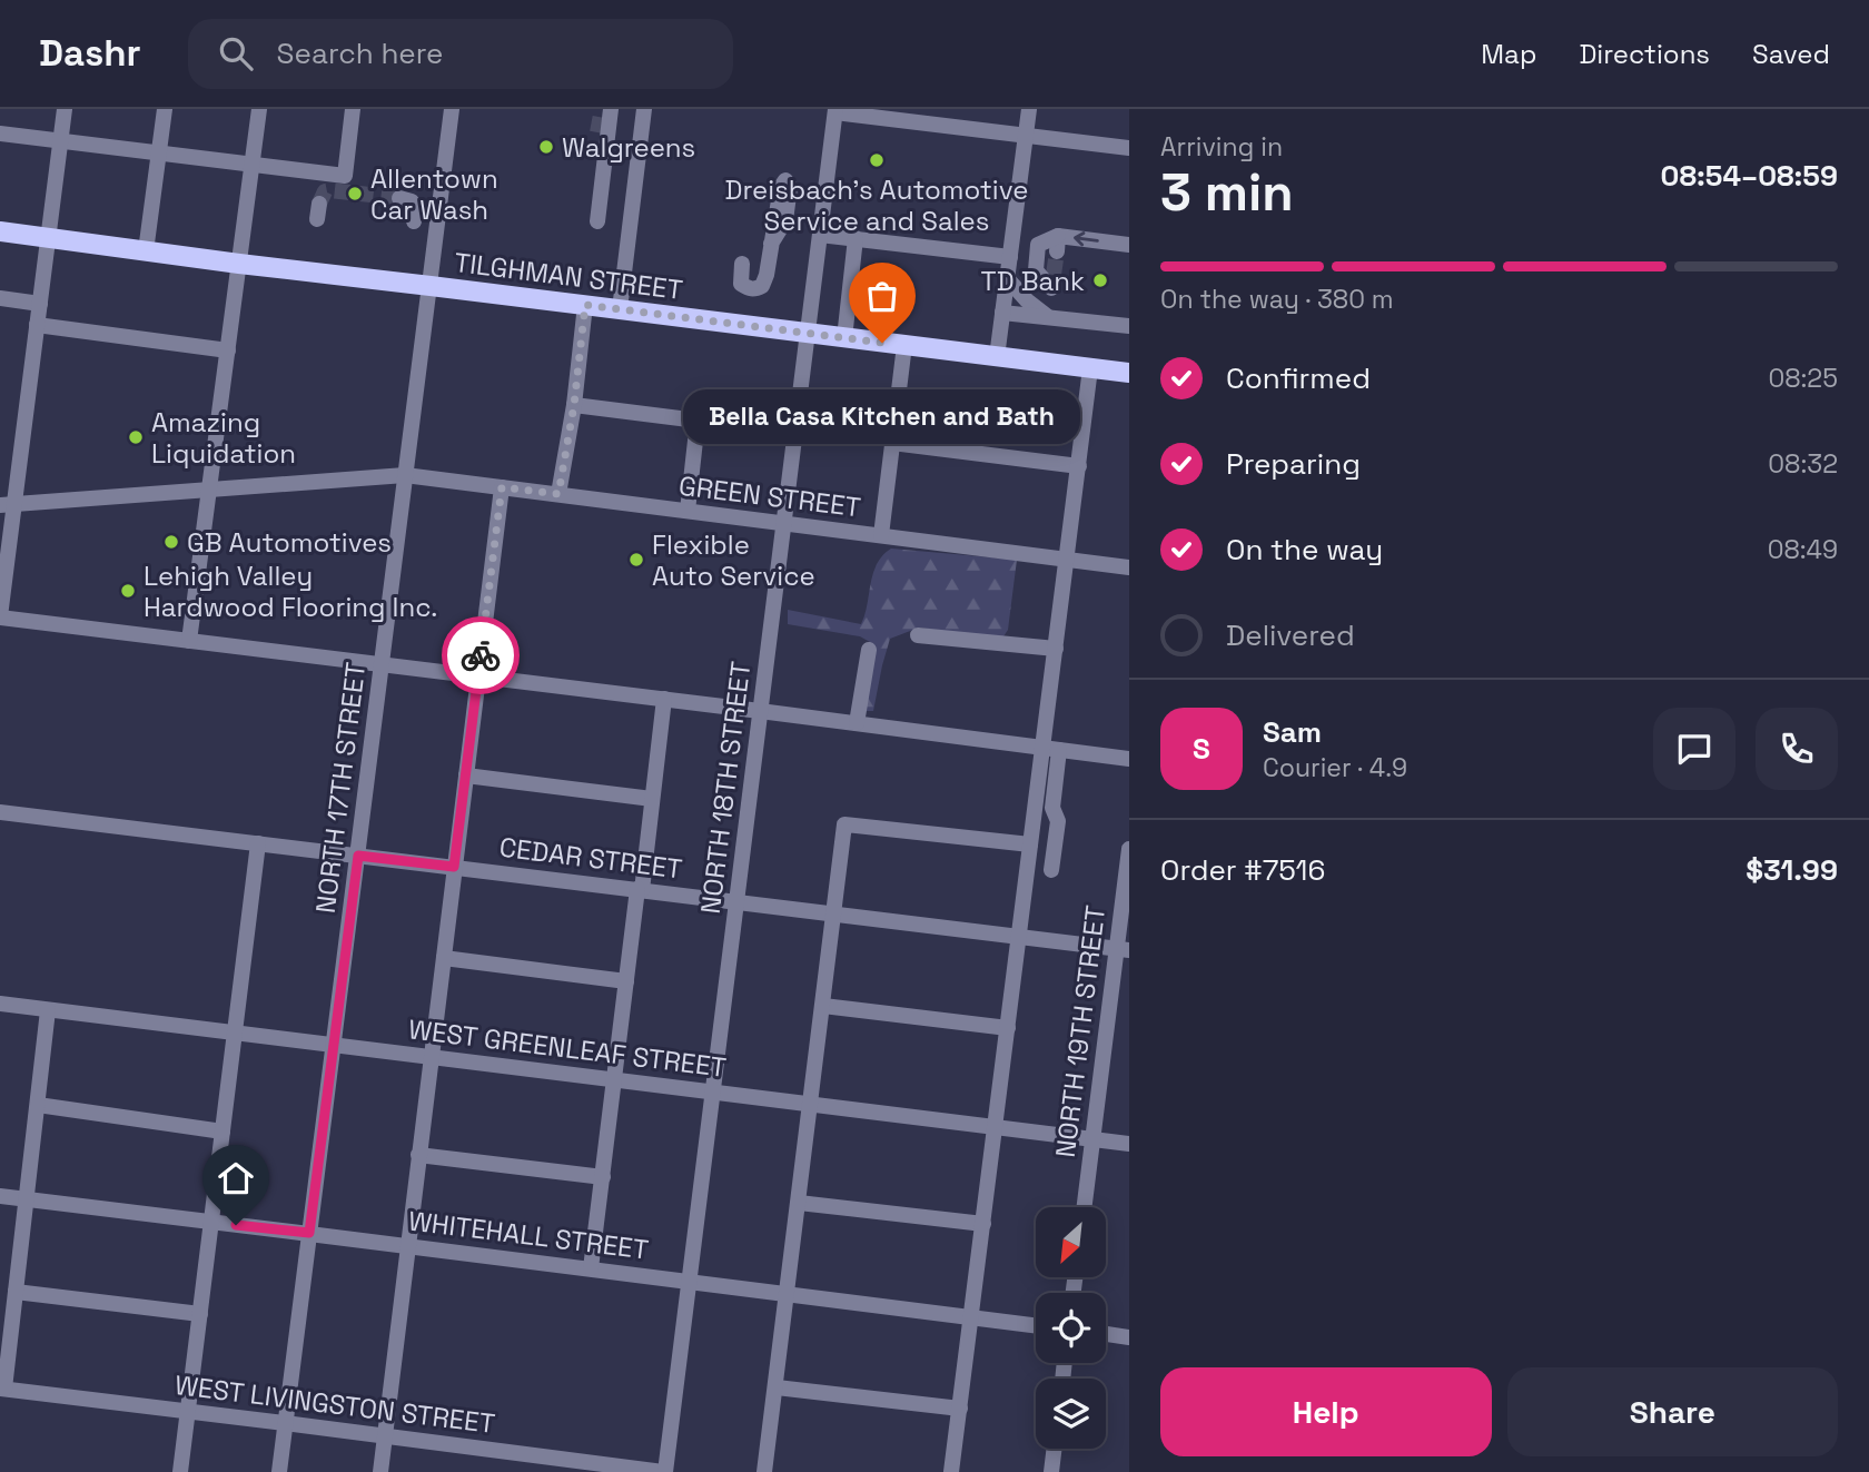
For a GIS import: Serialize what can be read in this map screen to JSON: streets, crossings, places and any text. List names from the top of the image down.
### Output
{
  "streets": {
    "main road": ["TILGHMAN STREET"],
    "street": [
      "GREEN STREET",
      "NORTH 17TH STREET",
      "NORTH 18TH STREET",
      "CEDAR STREET",
      "NORTH 19TH STREET",
      "WEST GREENLEAF STREET",
      "WHITEHALL STREET",
      "WEST LIVINGSTON STREET"
    ]
  },
  "crossings": [
    ["TILGHMAN STREET", "NORTH 17TH STREET"],
    ["TILGHMAN STREET", "NORTH 18TH STREET"],
    ["GREEN STREET", "NORTH 17TH STREET"],
    ["GREEN STREET", "NORTH 18TH STREET"],
    ["NORTH 17TH STREET", "CEDAR STREET"],
    ["NORTH 17TH STREET", "WEST GREENLEAF STREET"],
    ["NORTH 17TH STREET", "WHITEHALL STREET"],
    ["NORTH 17TH STREET", "WEST LIVINGSTON STREET"],
    ["NORTH 18TH STREET", "CEDAR STREET"],
    ["NORTH 18TH STREET", "WEST GREENLEAF STREET"],
    ["NORTH 18TH STREET", "WHITEHALL STREET"],
    ["NORTH 18TH STREET", "WEST LIVINGSTON STREET"],
    ["CEDAR STREET", "NORTH 19TH STREET"],
    ["NORTH 19TH STREET", "WEST GREENLEAF STREET"]
  ],
  "places": [
    "Walgreens",
    "Dreisbach's Automotive Service and Sales",
    "Allentown Car Wash",
    "TD Bank",
    "Bella Casa Kitchen and Bath",
    "Amazing Liquidation",
    "GB Automotives",
    "Flexible Auto Service",
    "Lehigh Valley Hardwood Flooring Inc."
  ],
  "north": "bottom left",
  "page": {
    "header": "Dashr",
    "search": "Search here",
    "nav": ["Map", "Directions", "Saved"],
    "heading": ["3 min", "Arriving in", "08:54–08:59"],
    "panel": [
      "Sam",
      "Courier · 4.9",
      "Order #7516",
      "$31.99"
    ],
    "bar": "On the way · 380 m",
    "list": [
      ["Confirmed", "08:25"],
      ["Preparing", "08:32"],
      ["On the way", "08:49"],
      "Delivered"
    ],
    "bubble": "Bella Casa Kitchen and Bath",
    "round": "S",
    "buttons": ["Help", "Share"]
  }
}
